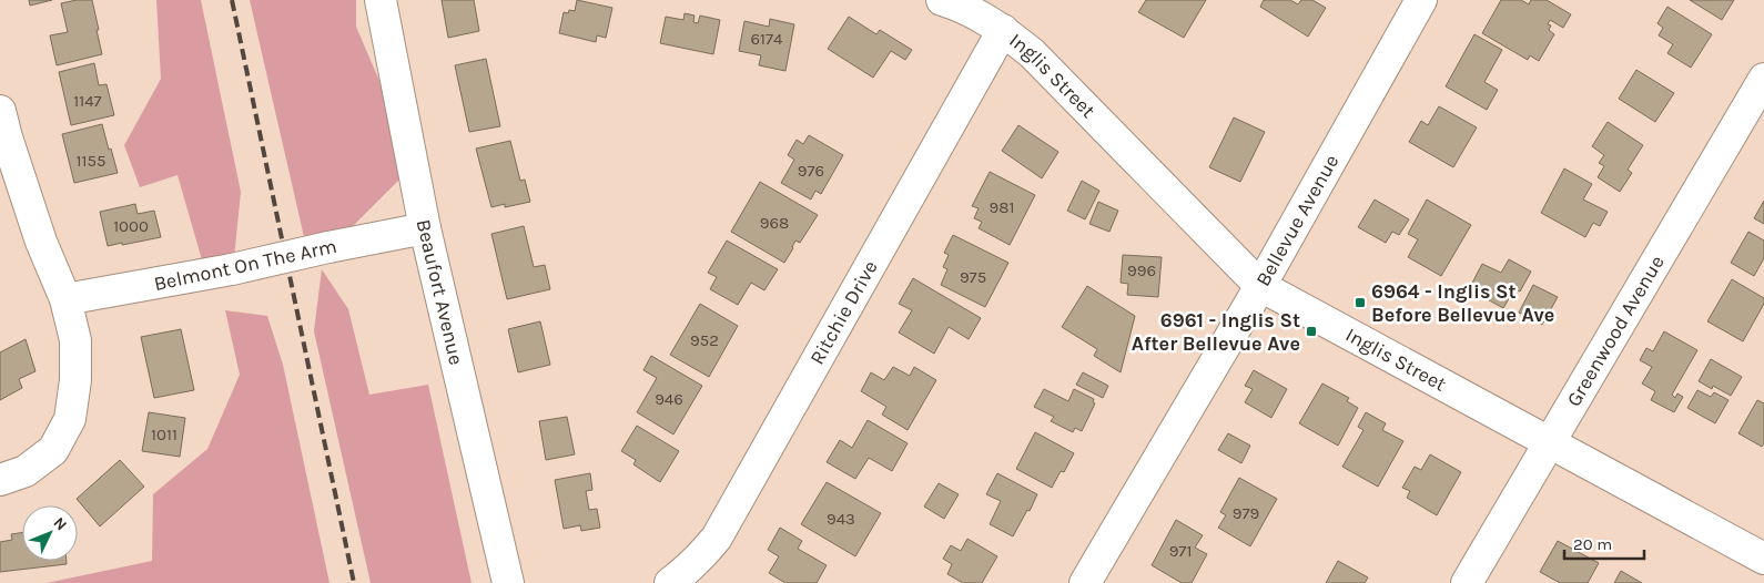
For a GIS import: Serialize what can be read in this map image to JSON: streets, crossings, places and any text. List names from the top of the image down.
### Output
{
  "streets": {
    "street": [
      "Inglis Street",
      "Bellevue Avenue",
      "Belmont On The Arm",
      "Beaufort Avenue",
      "Ritchie Drive",
      "Greenwood Avenue"
    ]
  },
  "crossings": [
    ["Inglis Street", "Bellevue Avenue"],
    ["Inglis Street", "Ritchie Drive"],
    ["Inglis Street", "Greenwood Avenue"],
    ["Belmont On The Arm", "Beaufort Avenue"]
  ],
  "places": {
    "transit": ["6964 - Inglis St Before Bellevue Ave", "6961 - Inglis St After Bellevue Ave"]
  },
  "house_numbers": [
    "6174",
    "1147",
    "1155",
    "976",
    "981",
    "968",
    "1000",
    "996",
    "975",
    "952",
    "946",
    "1011",
    "979",
    "943",
    "971"
  ],
  "scale_bar": "20 m",
  "north": "top right"
}
